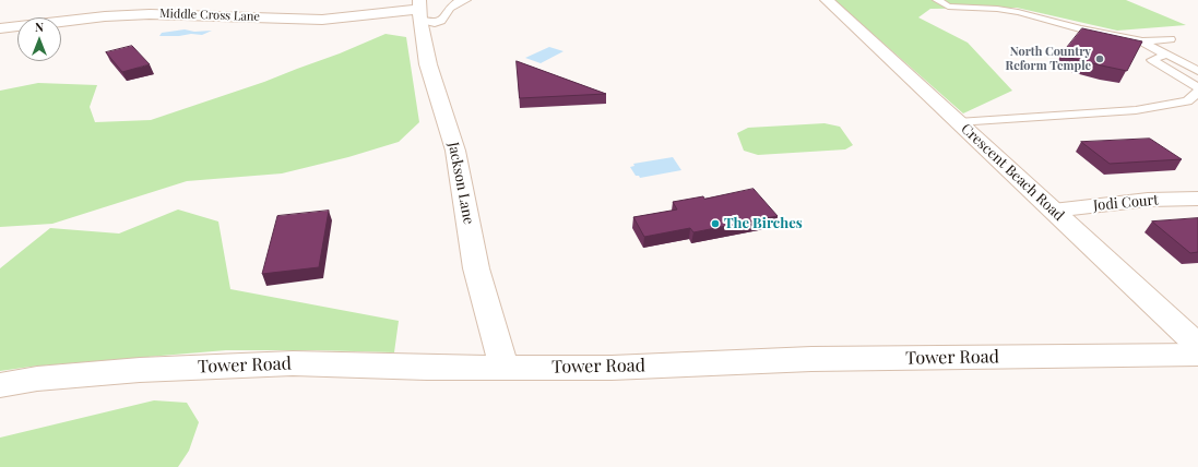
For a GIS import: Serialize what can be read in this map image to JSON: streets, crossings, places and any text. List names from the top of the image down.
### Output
{
  "streets": {
    "street": [
      "Middle Cross Lane",
      "Crescent Beach Road",
      "Jackson Lane",
      "Jodi Court",
      "Tower Road"
    ]
  },
  "crossings": [
    ["Middle Cross Lane", "Jackson Lane"],
    ["Crescent Beach Road", "Jodi Court"],
    ["Jackson Lane", "Tower Road"]
  ],
  "places": ["North Country Reform Temple", "The Birches"],
  "north": "top"
}
